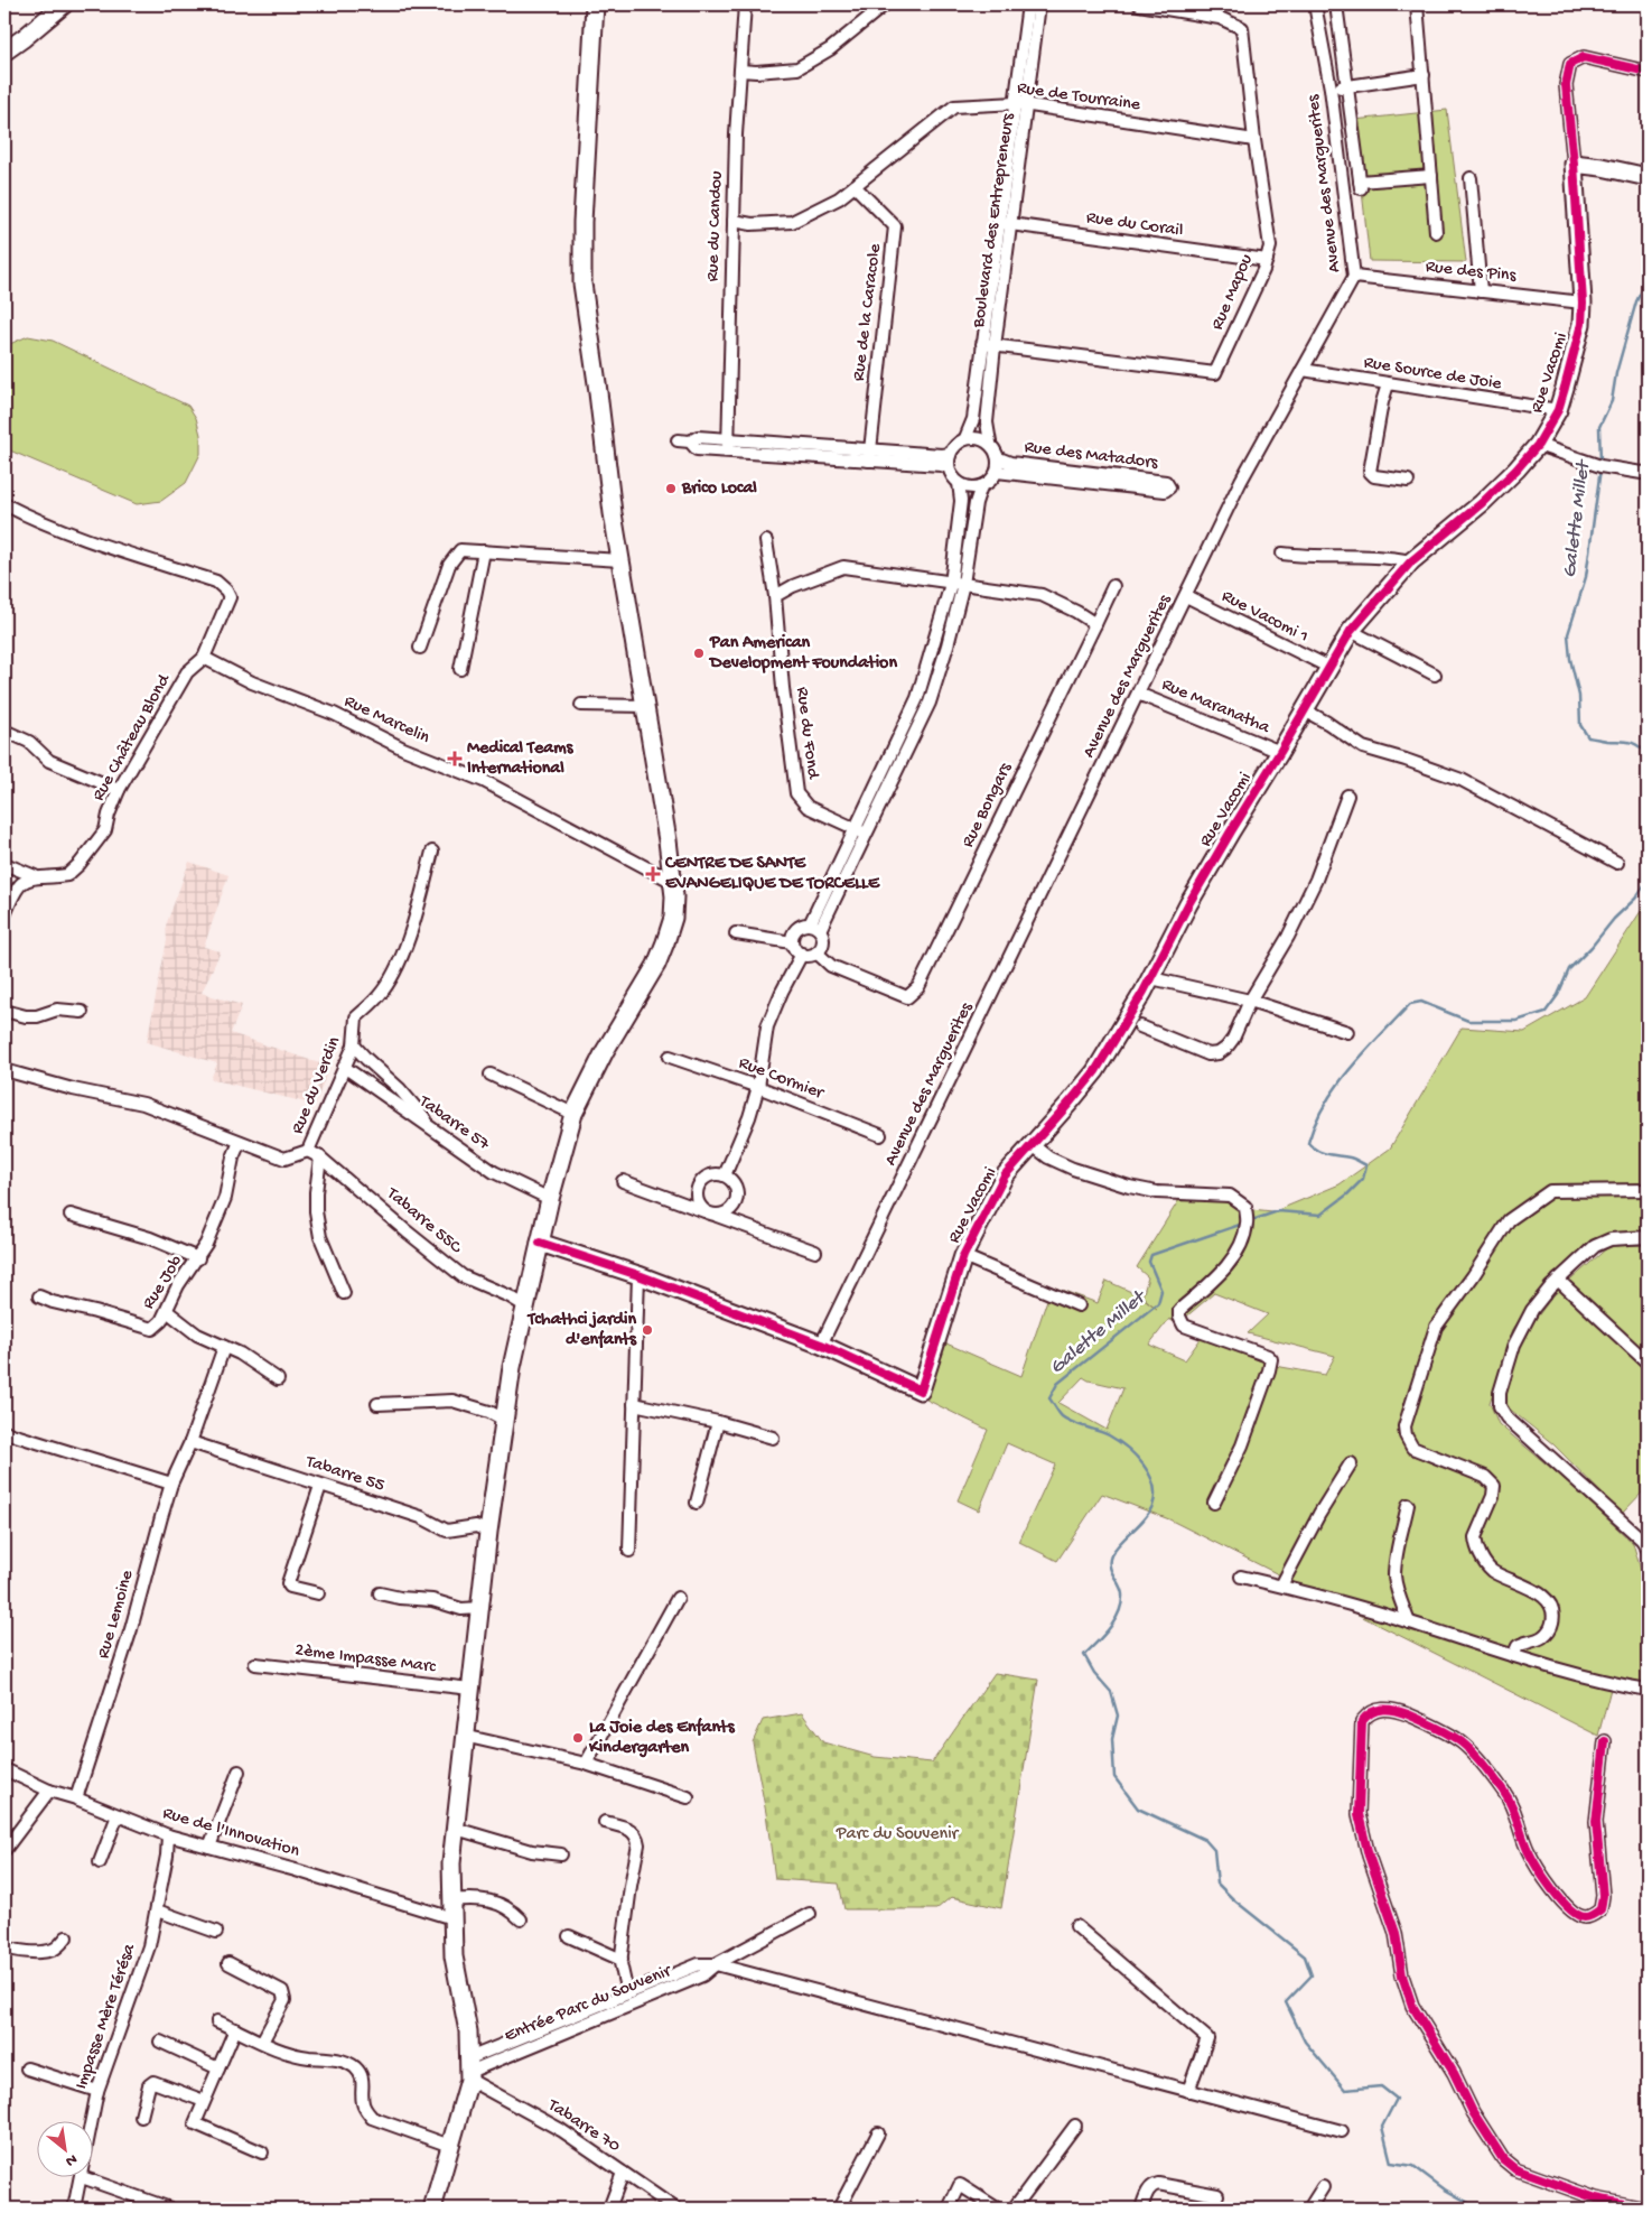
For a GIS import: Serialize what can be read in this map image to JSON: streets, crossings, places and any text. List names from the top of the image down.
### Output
{
  "streets": {
    "main road": ["Rue Vacomi"],
    "street": [
      "Rue de Tourraine",
      "Avenue des Marguerites",
      "Boulevard des Entrepreneurs",
      "Rue du Corail",
      "Rue du Candou",
      "Rue des Pins",
      "Rue Mapou",
      "Rue de la Caracole",
      "Rue Source de Joie",
      "Rue des Matadors",
      "Rue Vacomi 1",
      "Rue Maranatha",
      "Rue Marcelin",
      "Rue du Fond",
      "Rue Château Blond",
      "Rue Bongars",
      "Rue Cormier",
      "Rue du Verdin",
      "Tabarre 57",
      "Tabarre 55C",
      "Rue Job",
      "Tabarre 55",
      "Rue Lemoine",
      "2ème Impasse Marc",
      "Rue de l'Innovation",
      "Entrée Parc du Souvenir",
      "Impasse Mère Térésa",
      "Tabarre 70"
    ]
  },
  "crossings": [
    ["Rue de Tourraine", "Boulevard des Entrepreneurs"],
    ["Rue de Tourraine", "Rue du Candou"],
    ["Rue de Tourraine", "Rue Mapou"],
    ["Rue de Tourraine", "Rue de la Caracole"],
    ["Avenue des Marguerites", "Rue des Pins"],
    ["Avenue des Marguerites", "Rue Vacomi"],
    ["Avenue des Marguerites", "Rue Source de Joie"],
    ["Avenue des Marguerites", "Rue Vacomi 1"],
    ["Avenue des Marguerites", "Rue Maranatha"],
    ["Boulevard des Entrepreneurs", "Rue du Corail"],
    ["Boulevard des Entrepreneurs", "Rue Mapou"],
    ["Boulevard des Entrepreneurs", "Rue des Matadors"],
    ["Rue du Corail", "Rue Mapou"],
    ["Rue des Pins", "Rue Vacomi"],
    ["Rue Vacomi", "Rue Source de Joie"],
    ["Rue Vacomi", "Rue Vacomi 1"],
    ["Rue Vacomi", "Rue Maranatha"],
    ["Rue Marcelin", "Rue Château Blond"],
    ["Rue du Verdin", "Tabarre 57"],
    ["Rue du Verdin", "Tabarre 55C"],
    ["Tabarre 55", "Rue Lemoine"],
    ["Rue Lemoine", "Rue de l'Innovation"],
    ["Rue de l'Innovation", "Impasse Mère Térésa"],
    ["Entrée Parc du Souvenir", "Tabarre 70"]
  ],
  "water": ["Galette Millet"],
  "parks": ["Parc du Souvenir"],
  "places": {
    "other": [
      "Brico Local",
      "Pan American Development Foundation",
      "Tchathci jardin d'enfants",
      "La Joie des Enfants Kindergarten"
    ],
    "health": ["Medical Teams International", "CENTRE DE SANTE EVANGELIQUE DE TORCELLE"]
  },
  "north": "bottom right"
}
